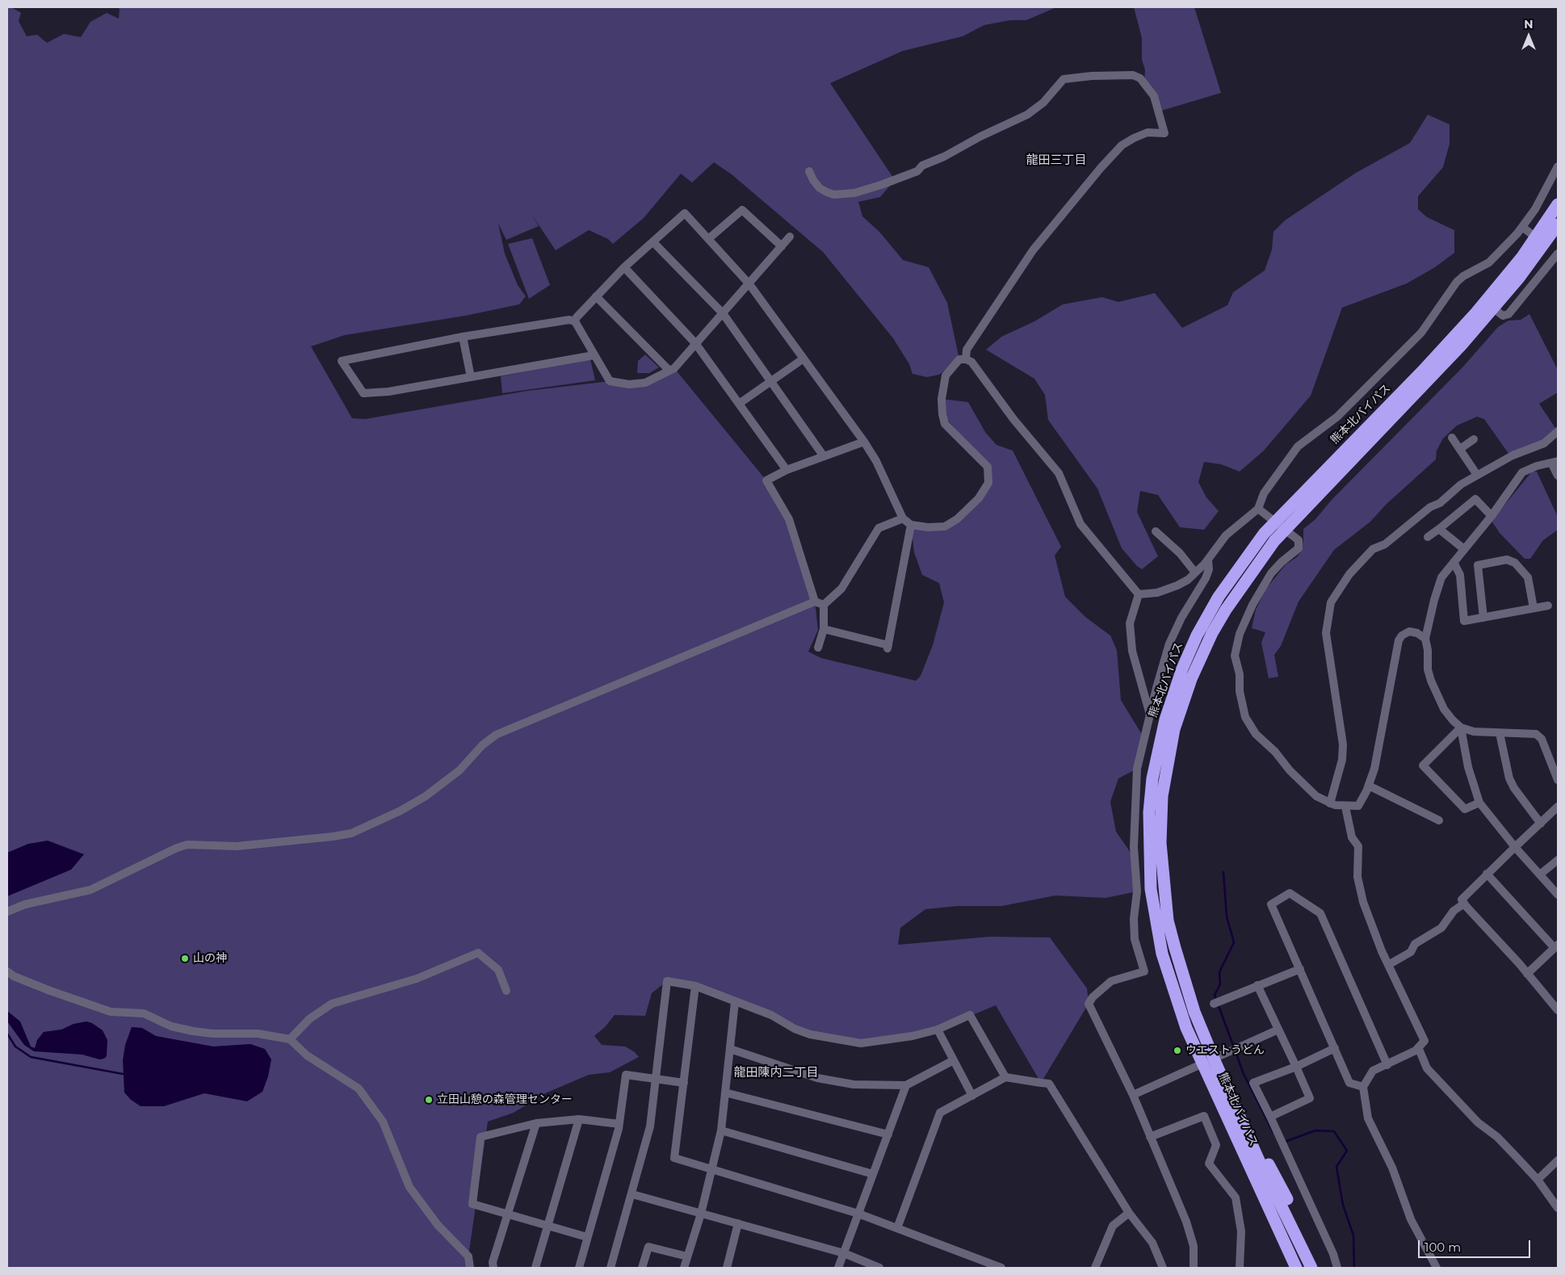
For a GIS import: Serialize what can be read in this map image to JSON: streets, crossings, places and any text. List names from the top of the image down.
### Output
{
  "streets": {
    "highway": ["熊本北バイパス"]
  },
  "districts": ["龍田三丁目", "龍田陳内二丁目"],
  "places": ["山の神", "ウエストうどん", "立田山憩の森管理センター"],
  "scale_bar": "100 m",
  "north": "top"
}
